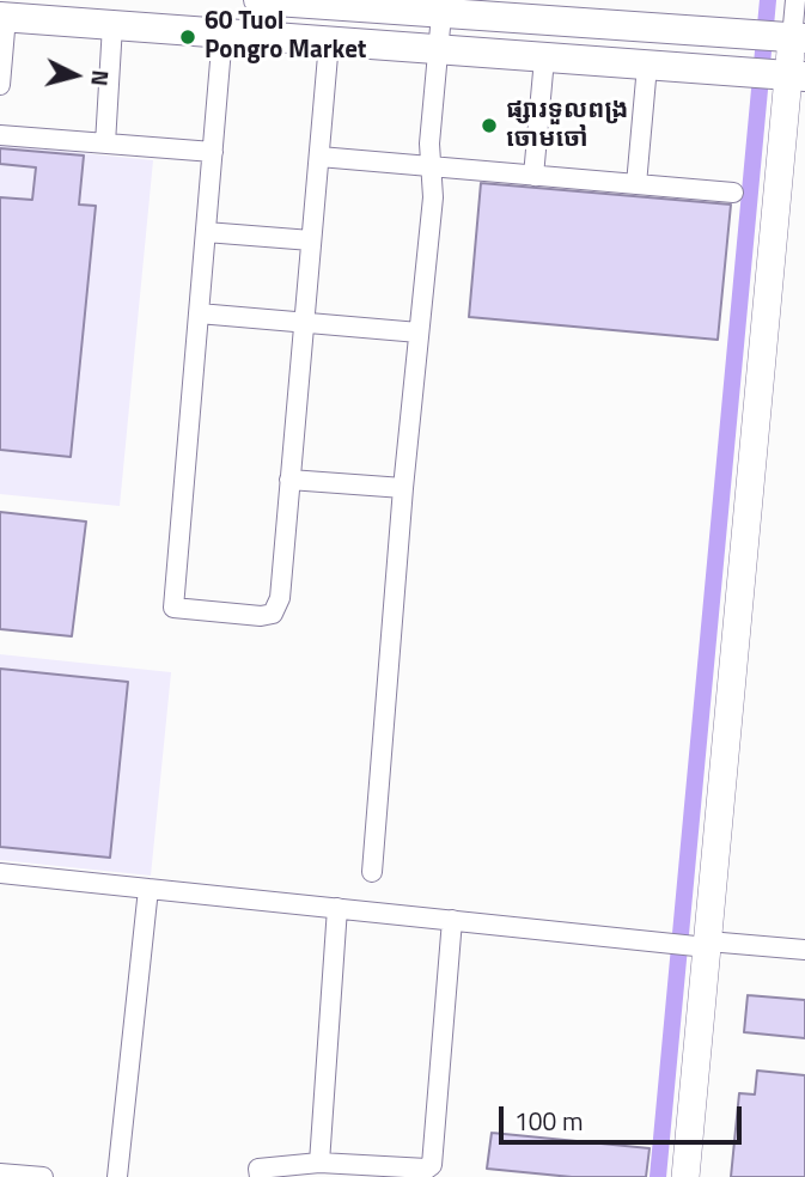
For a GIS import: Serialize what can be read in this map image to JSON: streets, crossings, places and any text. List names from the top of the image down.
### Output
{
  "places": ["60 Tuol Pongro Market", "ផ្សារទួលពង្រ ចោមចៅ"],
  "scale_bar": "100 m",
  "north": "right"
}
